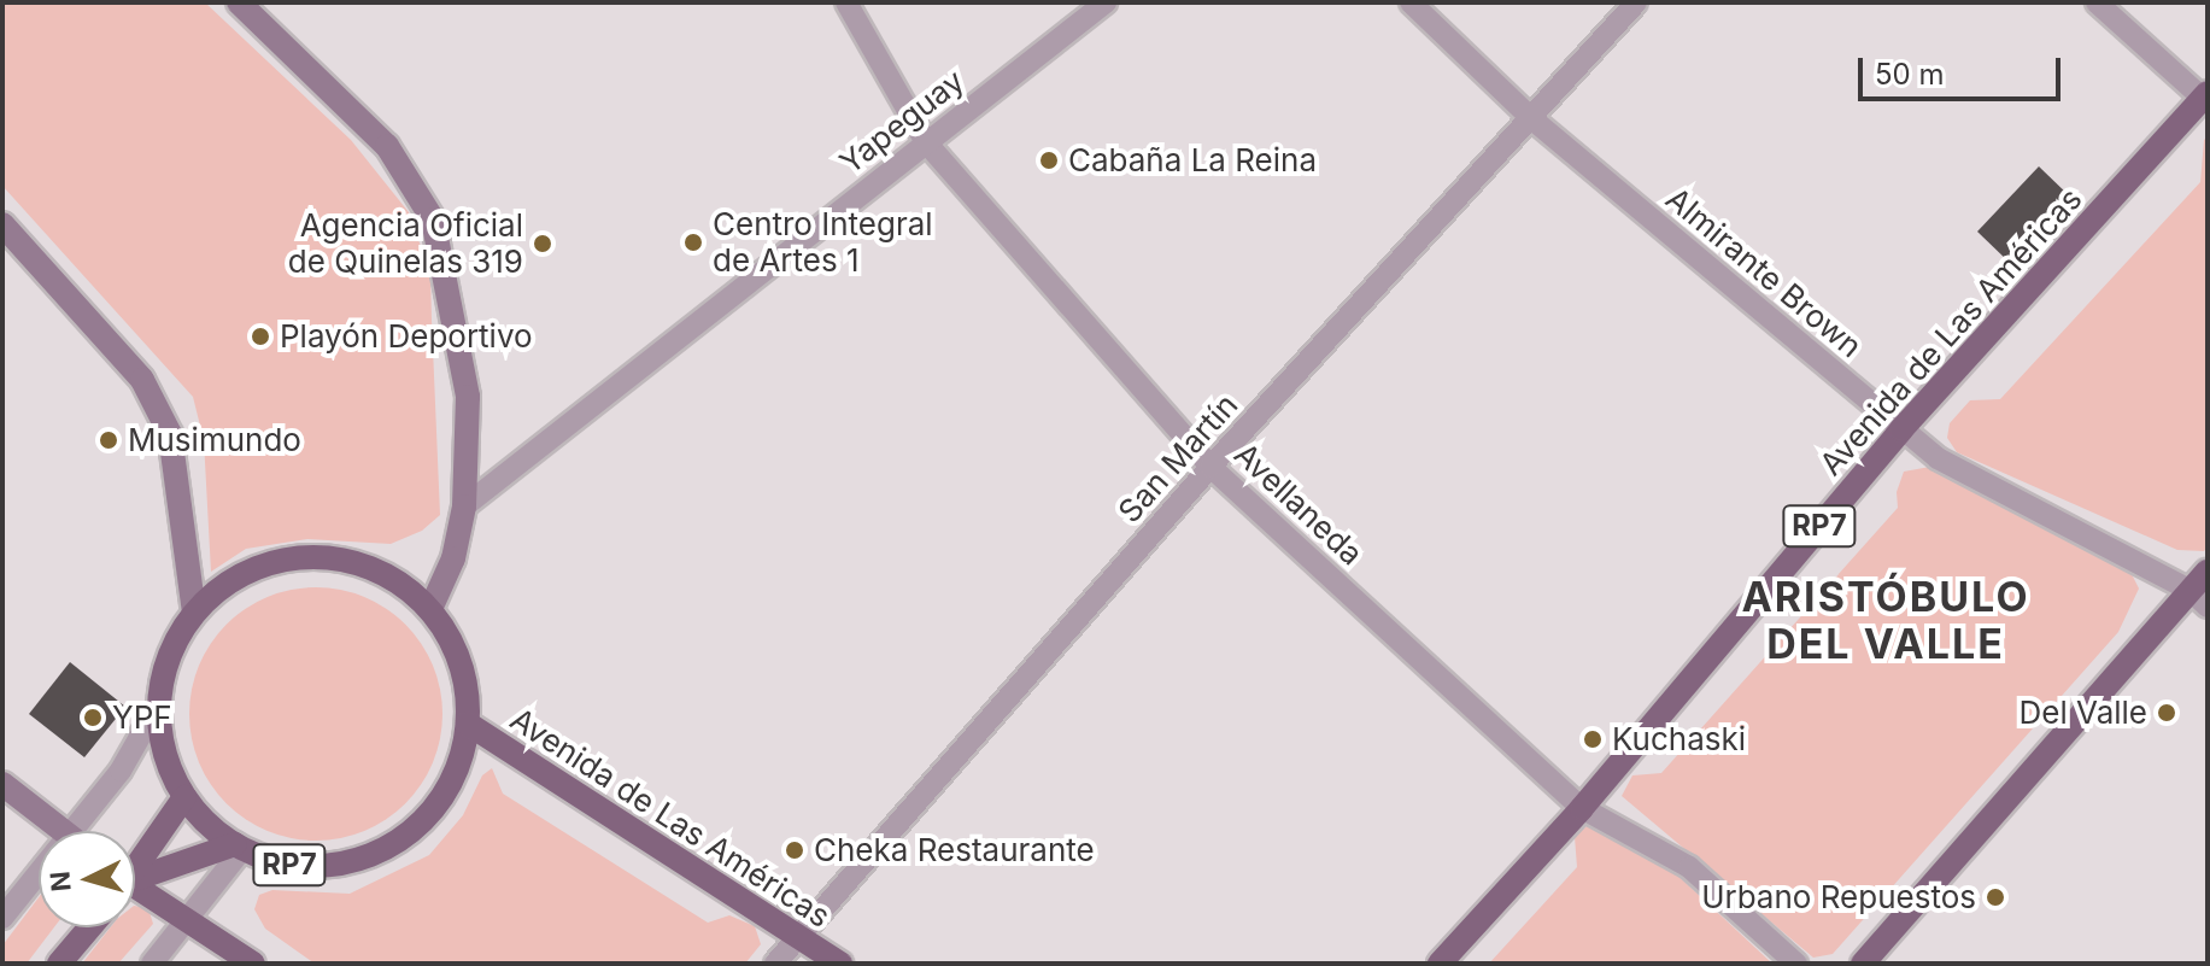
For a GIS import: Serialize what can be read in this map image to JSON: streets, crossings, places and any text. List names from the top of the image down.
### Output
{
  "streets": {
    "main road": ["Avenida de Las Américas", "RP7"],
    "street": [
      "Yapeguay",
      "Almirante Brown",
      "San Martín",
      "Avellaneda"
    ]
  },
  "crossings": [
    ["Yapeguay", "Avellaneda"],
    ["Almirante Brown", "Avenida de Las Américas"],
    ["Almirante Brown", "San Martín"],
    ["Avenida de Las Américas", "San Martín"],
    ["Avenida de Las Américas", "Avellaneda"],
    ["Avenida de Las Américas", "RP7"],
    ["San Martín", "Avellaneda"]
  ],
  "districts": ["ARISTÓBULO DEL VALLE"],
  "places": [
    "Cabaña La Reina",
    "Centro Integral de Artes 1",
    "Agencia Oficial de Quinelas 319",
    "Playón Deportivo",
    "Musimundo",
    "Del Valle",
    "YPF",
    "Kuchaski",
    "Cheka Restaurante",
    "Urbano Repuestos"
  ],
  "scale_bar": "50 m",
  "north": "left"
}
